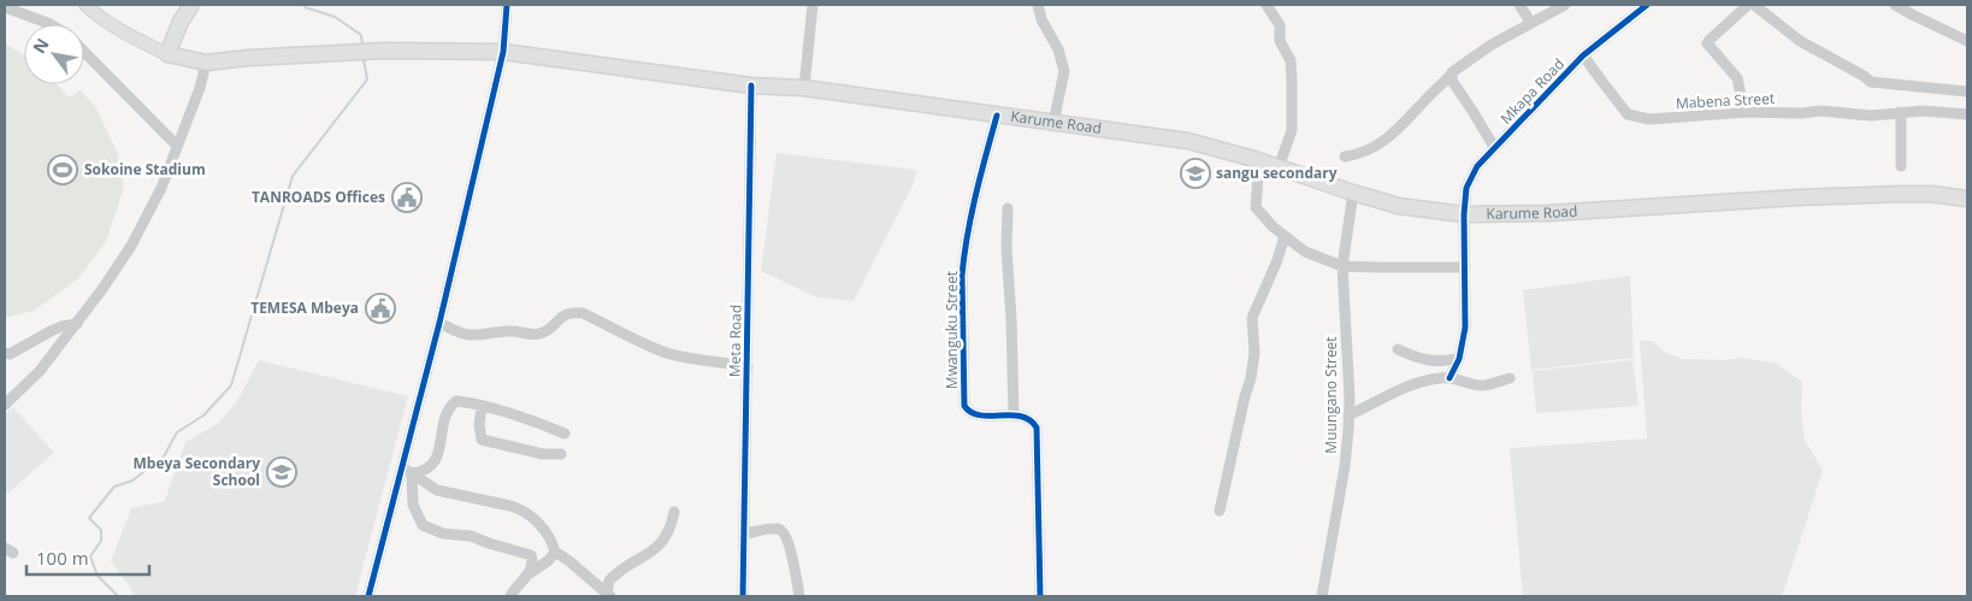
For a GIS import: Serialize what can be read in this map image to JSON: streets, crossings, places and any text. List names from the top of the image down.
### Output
{
  "streets": {
    "highway": ["Karume Road"],
    "street": [
      "Mkapa Road",
      "Mabena Street",
      "Mwanguku Street",
      "Meta Road",
      "Muungano Street"
    ]
  },
  "crossings": [
    ["Mkapa Road", "Mabena Street"],
    ["Mkapa Road", "Karume Road"],
    ["Karume Road", "Mwanguku Street"],
    ["Karume Road", "Meta Road"],
    ["Karume Road", "Muungano Street"]
  ],
  "places": {
    "sports": ["Sokoine Stadium"],
    "school or university": ["sangu secondary", "Mbeya Secondary School"],
    "public building": ["TANROADS Offices", "TEMESA Mbeya"]
  },
  "scale_bar": "100 m",
  "north": "top left"
}
